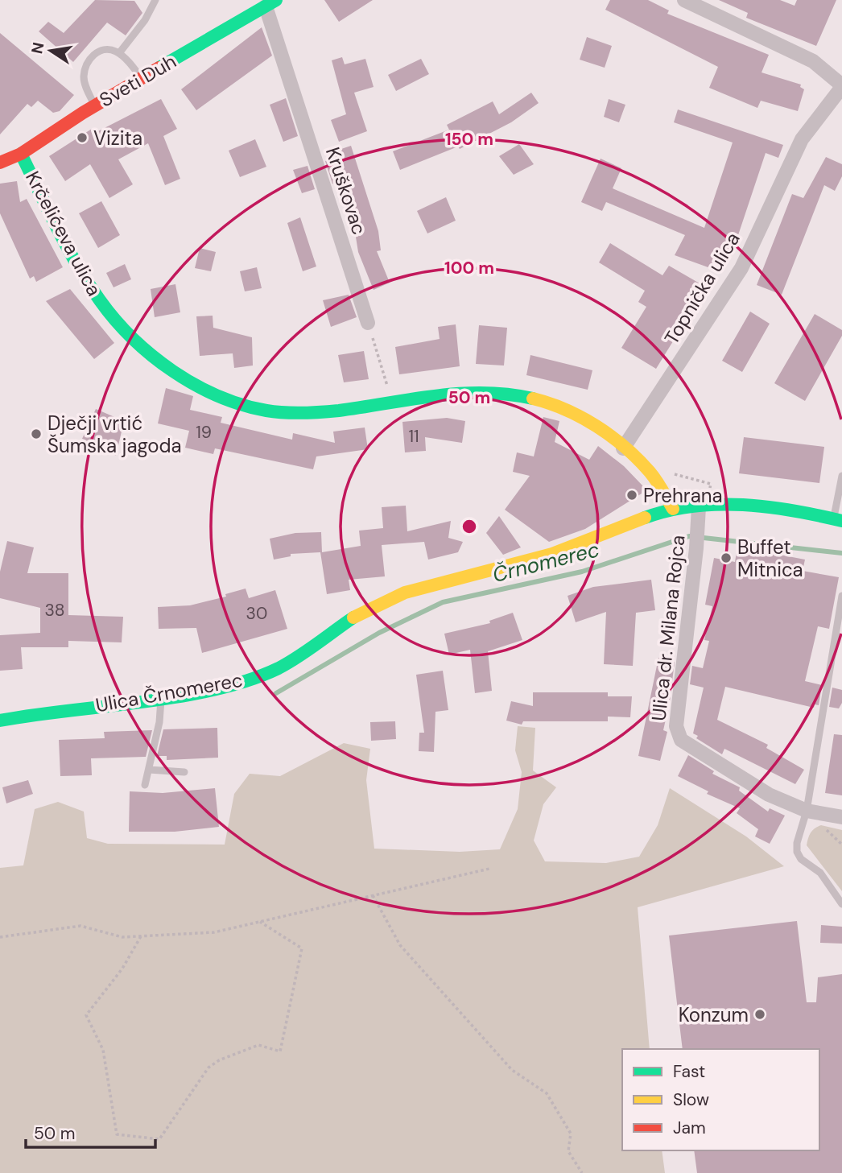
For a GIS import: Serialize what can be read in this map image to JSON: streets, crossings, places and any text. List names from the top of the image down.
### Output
{
  "streets": {
    "street": [
      "Sveti Duh",
      "Kruškovac",
      "Krčelićeva ulica",
      "Topnička ulica",
      "Ulica dr. Milana Rojca",
      "Ulica Črnomerec"
    ]
  },
  "crossings": [
    ["Sveti Duh", "Kruškovac"],
    ["Sveti Duh", "Krčelićeva ulica"],
    ["Krčelićeva ulica", "Topnička ulica"],
    ["Krčelićeva ulica", "Ulica Črnomerec"],
    ["Ulica dr. Milana Rojca", "Ulica Črnomerec"]
  ],
  "water": ["Črnomerec"],
  "places": [
    "Vizita",
    "Dječji vrtić Šumska jagoda",
    "Prehrana",
    "Buffet Mitnica",
    "Konzum"
  ],
  "house_numbers": [
    "19",
    "11",
    "38",
    "30"
  ],
  "legend": ["Fast", "Slow", "Jam"],
  "scale_bar": "50 m",
  "north": "left",
  "rings": ["150 m", "100 m", "50 m"]
}
